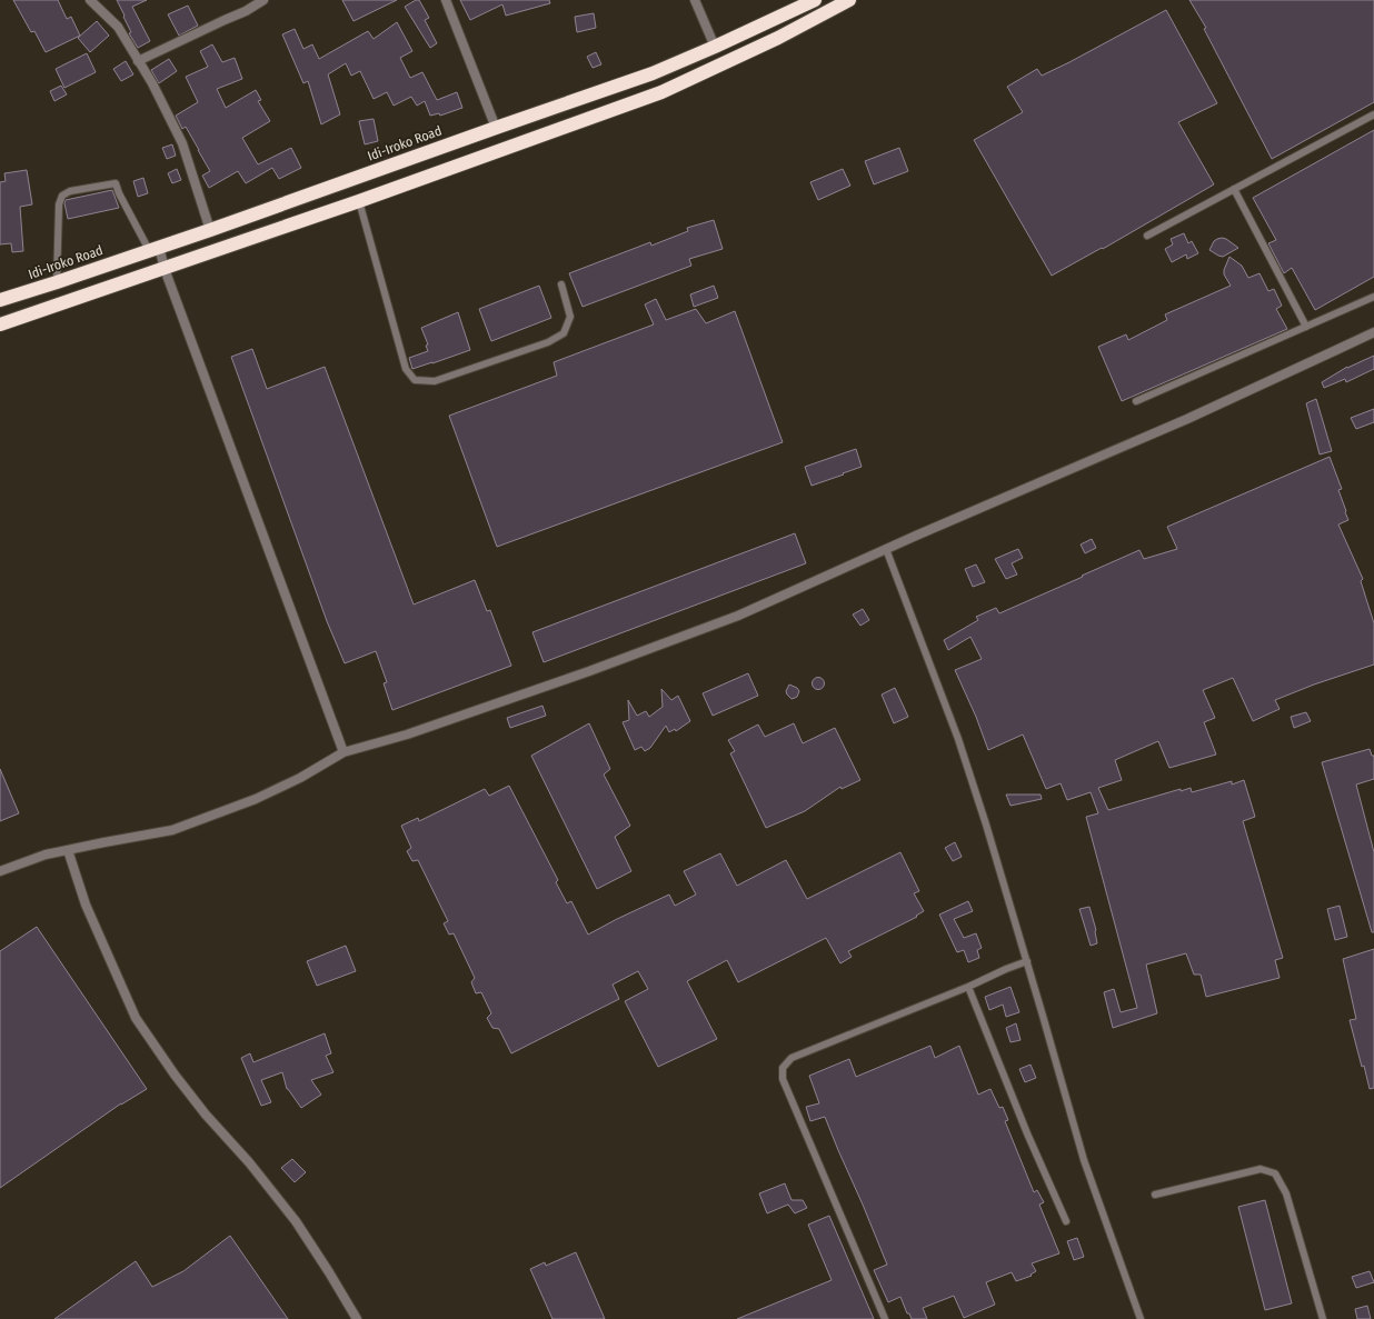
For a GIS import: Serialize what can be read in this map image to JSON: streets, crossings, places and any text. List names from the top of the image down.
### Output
{
  "streets": {
    "highway": ["Idi-Iroko Road"]
  }
}
